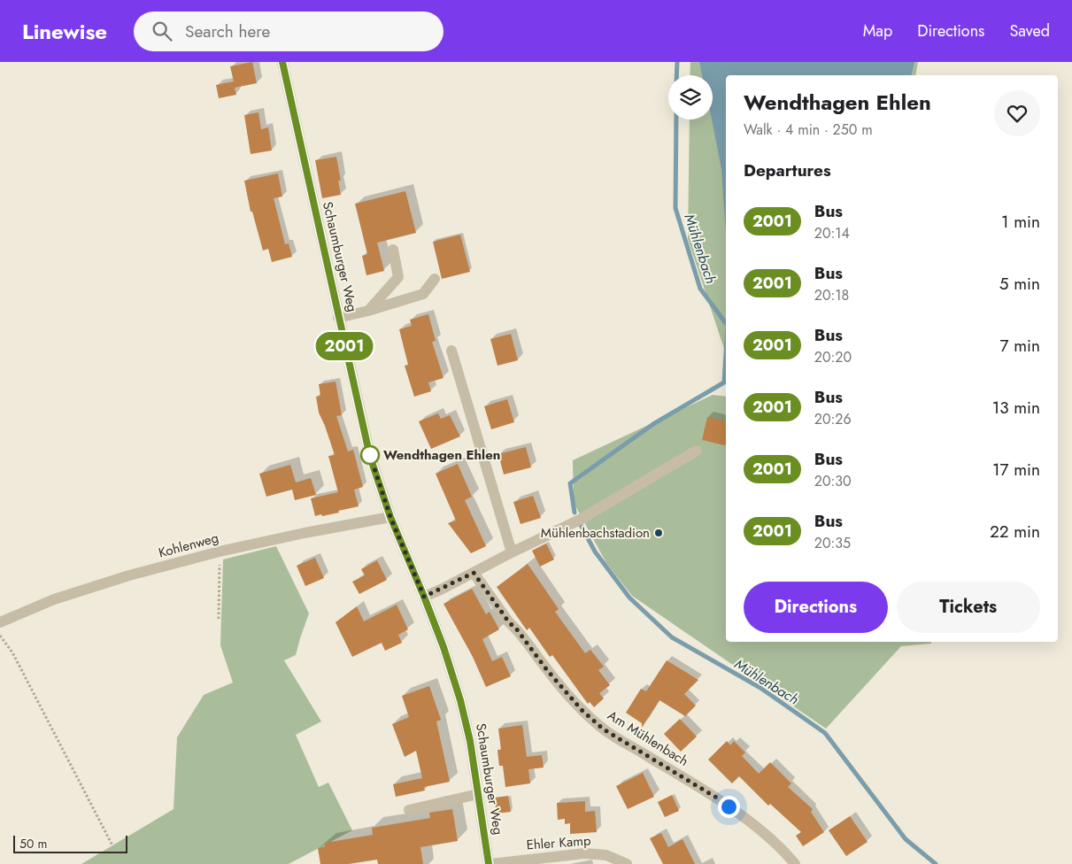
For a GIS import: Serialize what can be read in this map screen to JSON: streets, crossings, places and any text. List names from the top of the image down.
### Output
{
  "streets": {
    "street": [
      "Schaumburger Weg",
      "Kohlenweg",
      "Am Mühlenbach",
      "Ehler Kamp"
    ]
  },
  "crossings": [
    ["Schaumburger Weg", "Kohlenweg"],
    ["Schaumburger Weg", "Ehler Kamp"]
  ],
  "water": ["Mühlenbach"],
  "places": ["Wendthagen Ehlen", "Mühlenbachstadion"],
  "lines": ["bus line 2001"],
  "scale_bar": "50 m",
  "page": {
    "header": "Linewise",
    "search": "Search here",
    "nav": ["Map", "Directions", "Saved"],
    "on_map": "2001",
    "heading": [
      ["Wendthagen Ehlen", "Walk · 4 min · 250 m"],
      "Departures"
    ],
    "list": [
      {
        "mark": "2001",
        "name": "Bus",
        "note": "20:14",
        "value": "1 min"
      },
      {
        "mark": "2001",
        "name": "Bus",
        "note": "20:18",
        "value": "5 min"
      },
      {
        "mark": "2001",
        "name": "Bus",
        "note": "20:20",
        "value": "7 min"
      },
      {
        "mark": "2001",
        "name": "Bus",
        "note": "20:26",
        "value": "13 min"
      },
      {
        "mark": "2001",
        "name": "Bus",
        "note": "20:30",
        "value": "17 min"
      },
      {
        "mark": "2001",
        "name": "Bus",
        "note": "20:35",
        "value": "22 min"
      }
    ],
    "buttons": ["Directions", "Tickets"],
    "scale": "50 m"
  }
}
